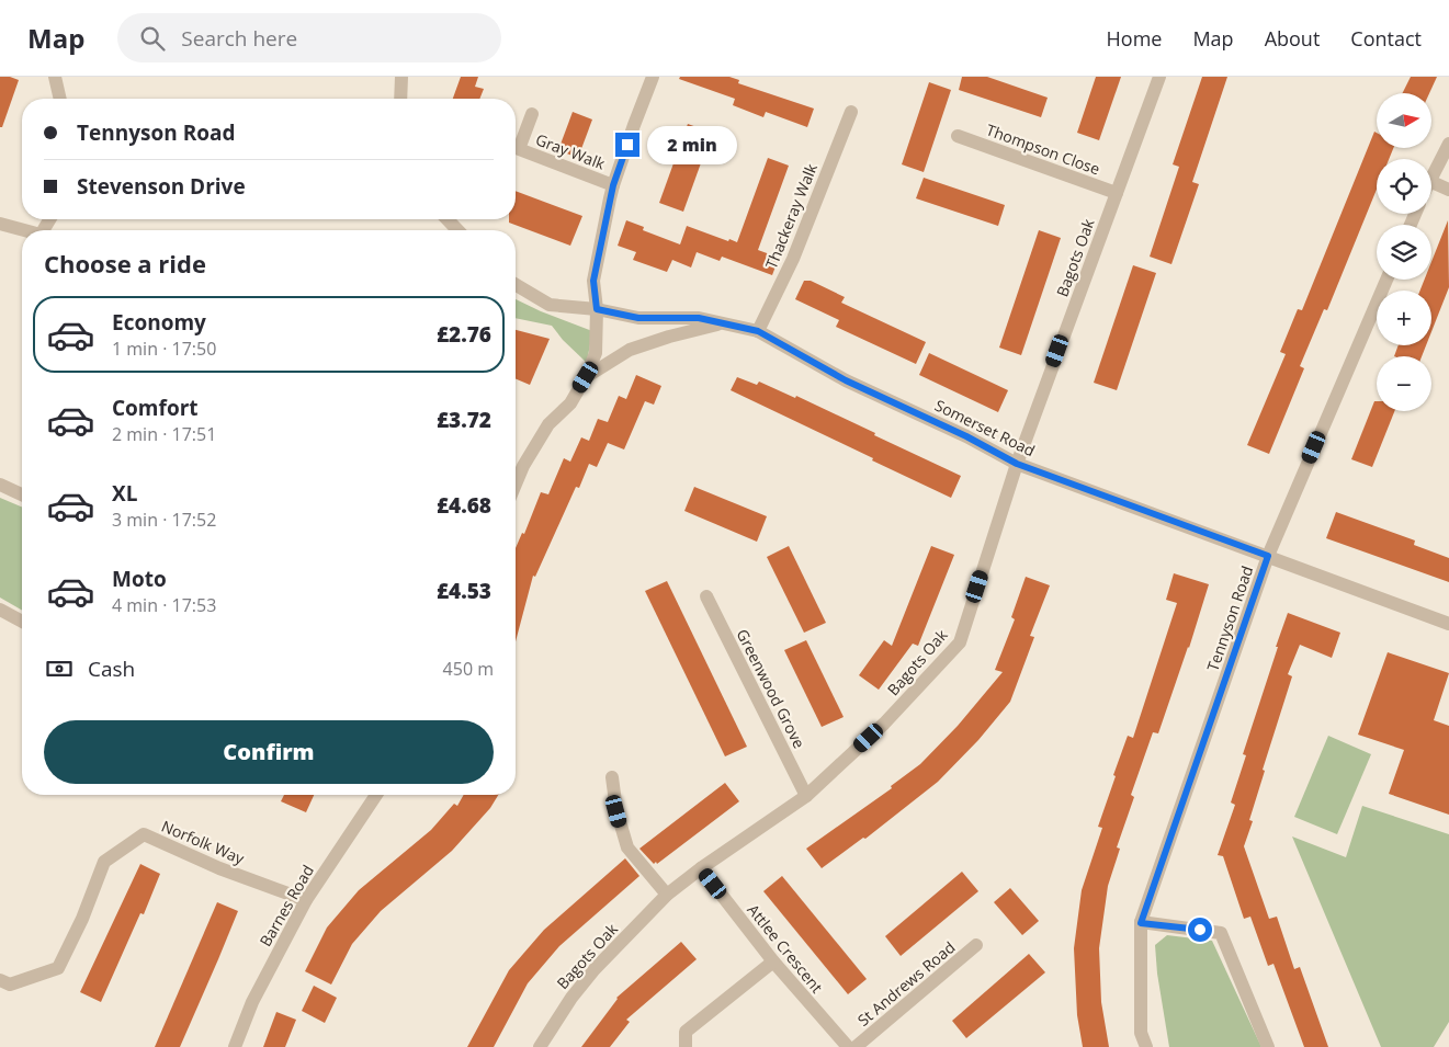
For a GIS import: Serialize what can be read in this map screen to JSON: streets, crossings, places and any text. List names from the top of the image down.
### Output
{
  "streets": {
    "street": [
      "Thompson Close",
      "Gray Walk",
      "Thackeray Walk",
      "Bagots Oak",
      "Somerset Road",
      "Tennyson Road",
      "Greenwood Grove",
      "Norfolk Way",
      "Barnes Road",
      "Attlee Crescent",
      "St Andrews Road"
    ]
  },
  "crossings": [
    ["Thompson Close", "Bagots Oak"],
    ["Thackeray Walk", "Somerset Road"],
    ["Bagots Oak", "Somerset Road"],
    ["Bagots Oak", "Greenwood Grove"],
    ["Bagots Oak", "Attlee Crescent"],
    ["Somerset Road", "Tennyson Road"],
    ["Norfolk Way", "Barnes Road"]
  ],
  "north": "right",
  "page": {
    "header": "Map",
    "search": "Search here",
    "nav": [
      "Home",
      "Map",
      "About",
      "Contact"
    ],
    "map_buttons": ["+", "−"],
    "banner": ["Tennyson Road", "Stevenson Drive"],
    "bubble": "2 min",
    "heading": "Choose a ride",
    "list": [
      {
        "name": "Economy",
        "note": "1 min · 17:50",
        "value": "£2.76"
      },
      {
        "name": "Comfort",
        "note": "2 min · 17:51",
        "value": "£3.72"
      },
      {
        "name": "XL",
        "note": "3 min · 17:52",
        "value": "£4.68"
      },
      {
        "name": "Moto",
        "note": "4 min · 17:53",
        "value": "£4.53"
      }
    ],
    "pay": ["Cash", "450 m"],
    "buttons": "Confirm"
  }
}
